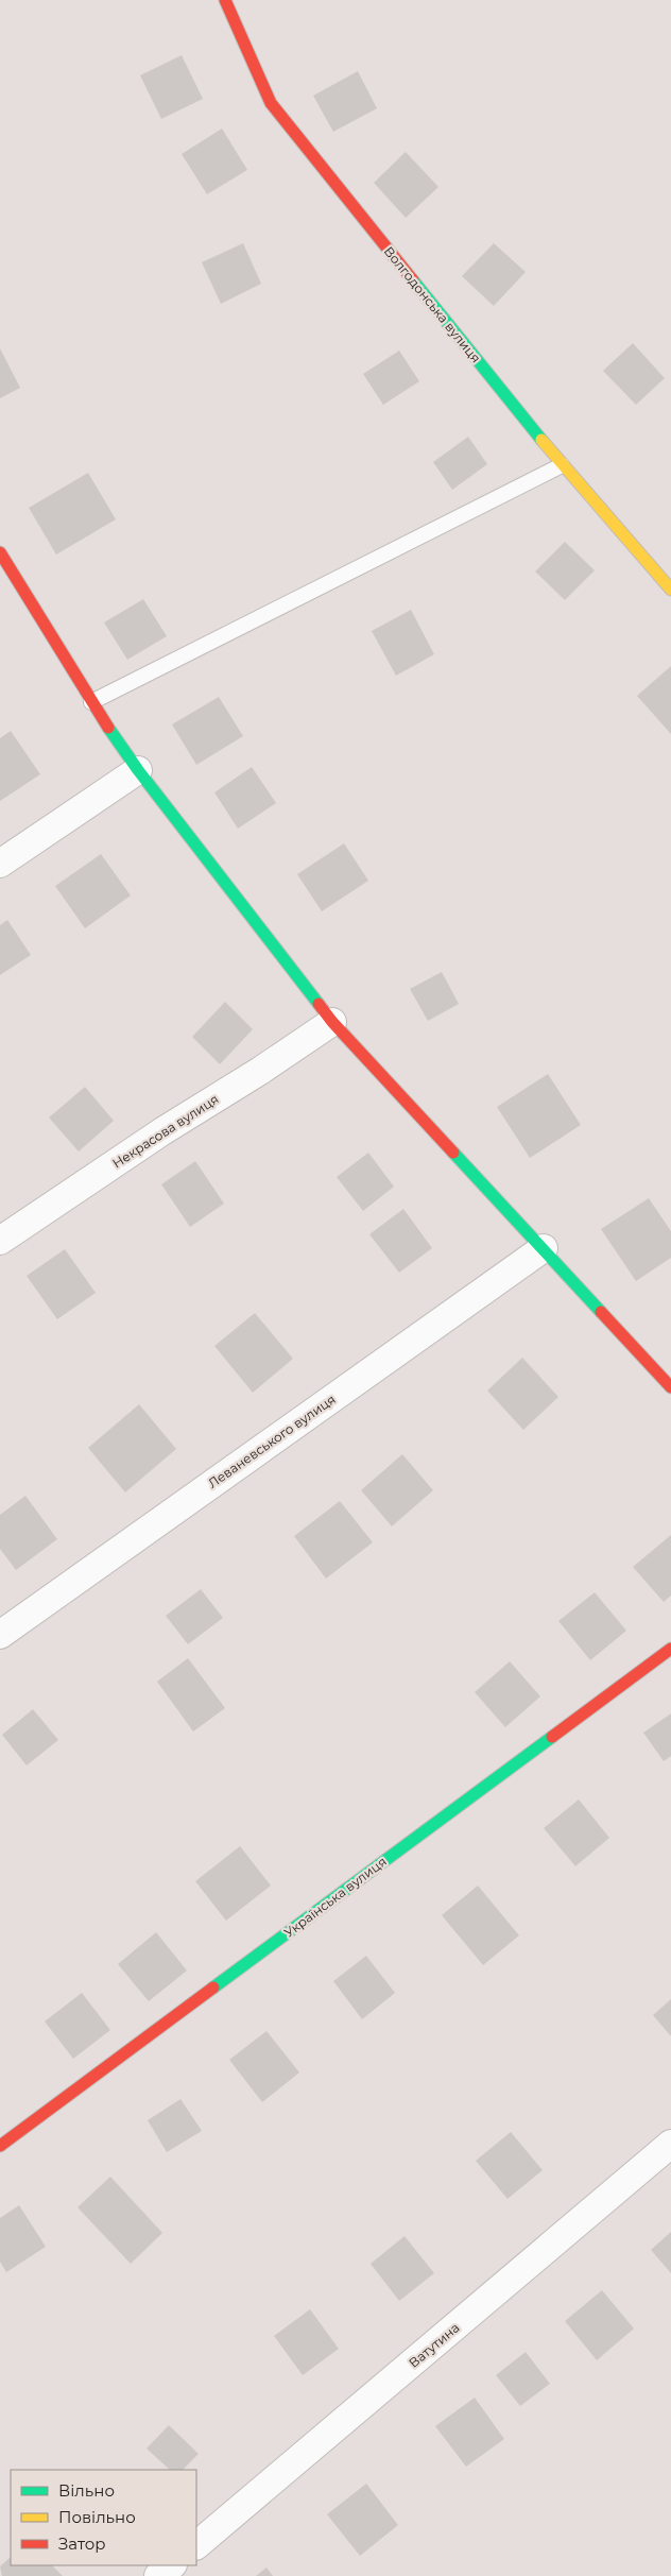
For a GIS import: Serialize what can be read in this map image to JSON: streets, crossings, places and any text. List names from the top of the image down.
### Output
{
  "streets": {
    "street": [
      "Волгодонська вулиця",
      "Некрасова вулиця",
      "Леваневського вулиця",
      "Українська вулиця",
      "Ватутина"
    ]
  },
  "legend": ["Вільно", "Повільно", "Затор"]
}
